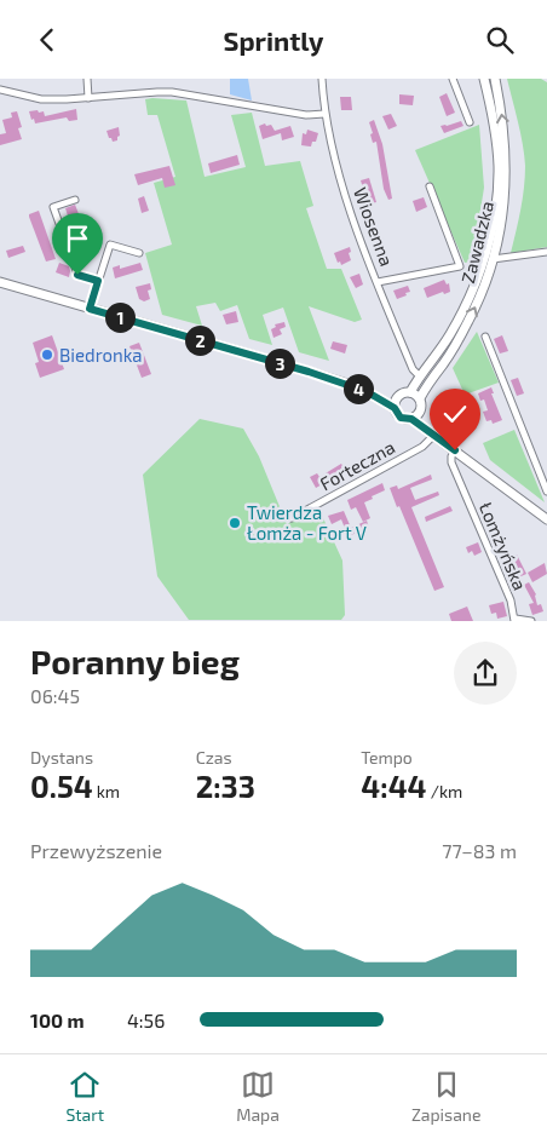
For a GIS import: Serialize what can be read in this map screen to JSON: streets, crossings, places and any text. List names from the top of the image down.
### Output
{
  "streets": {
    "main road": ["Zawadzka"],
    "street": ["Wiosenna", "Forteczna", "Łomżyńska"]
  },
  "crossings": [
    ["Wiosenna", "Zawadzka"]
  ],
  "places": ["Biedronka", "Twierdza Łomża - Fort V"],
  "page": {
    "header": "Sprintly",
    "pins": [
      "1",
      "2",
      "3",
      "4"
    ],
    "heading": ["Poranny bieg", "06:45"],
    "stats": [
      ["Dystans", "0.54 km"],
      ["Czas", "2:33"],
      ["Tempo", "4:44 /km"]
    ],
    "chart": ["Przewyższenie", "77–83 m"],
    "list": [
      {
        "name": "100 m",
        "note": "4:56"
      }
    ],
    "tabs": ["Start", "Mapa", "Zapisane"]
  }
}
